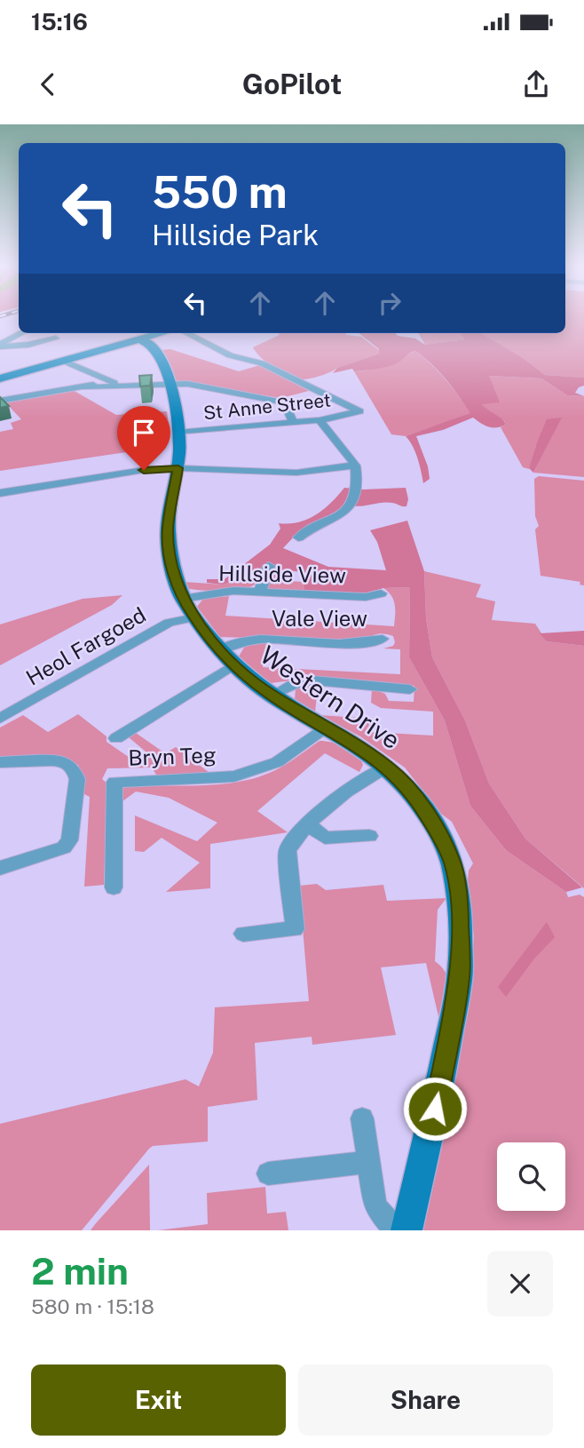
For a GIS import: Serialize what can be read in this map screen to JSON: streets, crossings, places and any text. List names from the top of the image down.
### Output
{
  "streets": {
    "street": [
      "St Anne Street",
      "Hillside View",
      "Vale View",
      "Heol Fargoed",
      "Western Drive",
      "Bryn Teg"
    ]
  },
  "crossings": [
    ["St Anne Street", "Western Drive"],
    ["Hillside View", "Heol Fargoed"],
    ["Hillside View", "Western Drive"],
    ["Vale View", "Western Drive"],
    ["Heol Fargoed", "Western Drive"],
    ["Western Drive", "Bryn Teg"]
  ],
  "page": {
    "status": "15:16",
    "header": "GoPilot",
    "turn": ["550 m", "Hillside Park"],
    "heading": ["2 min", "580 m · 15:18"],
    "buttons": ["Exit", "Share"]
  }
}
